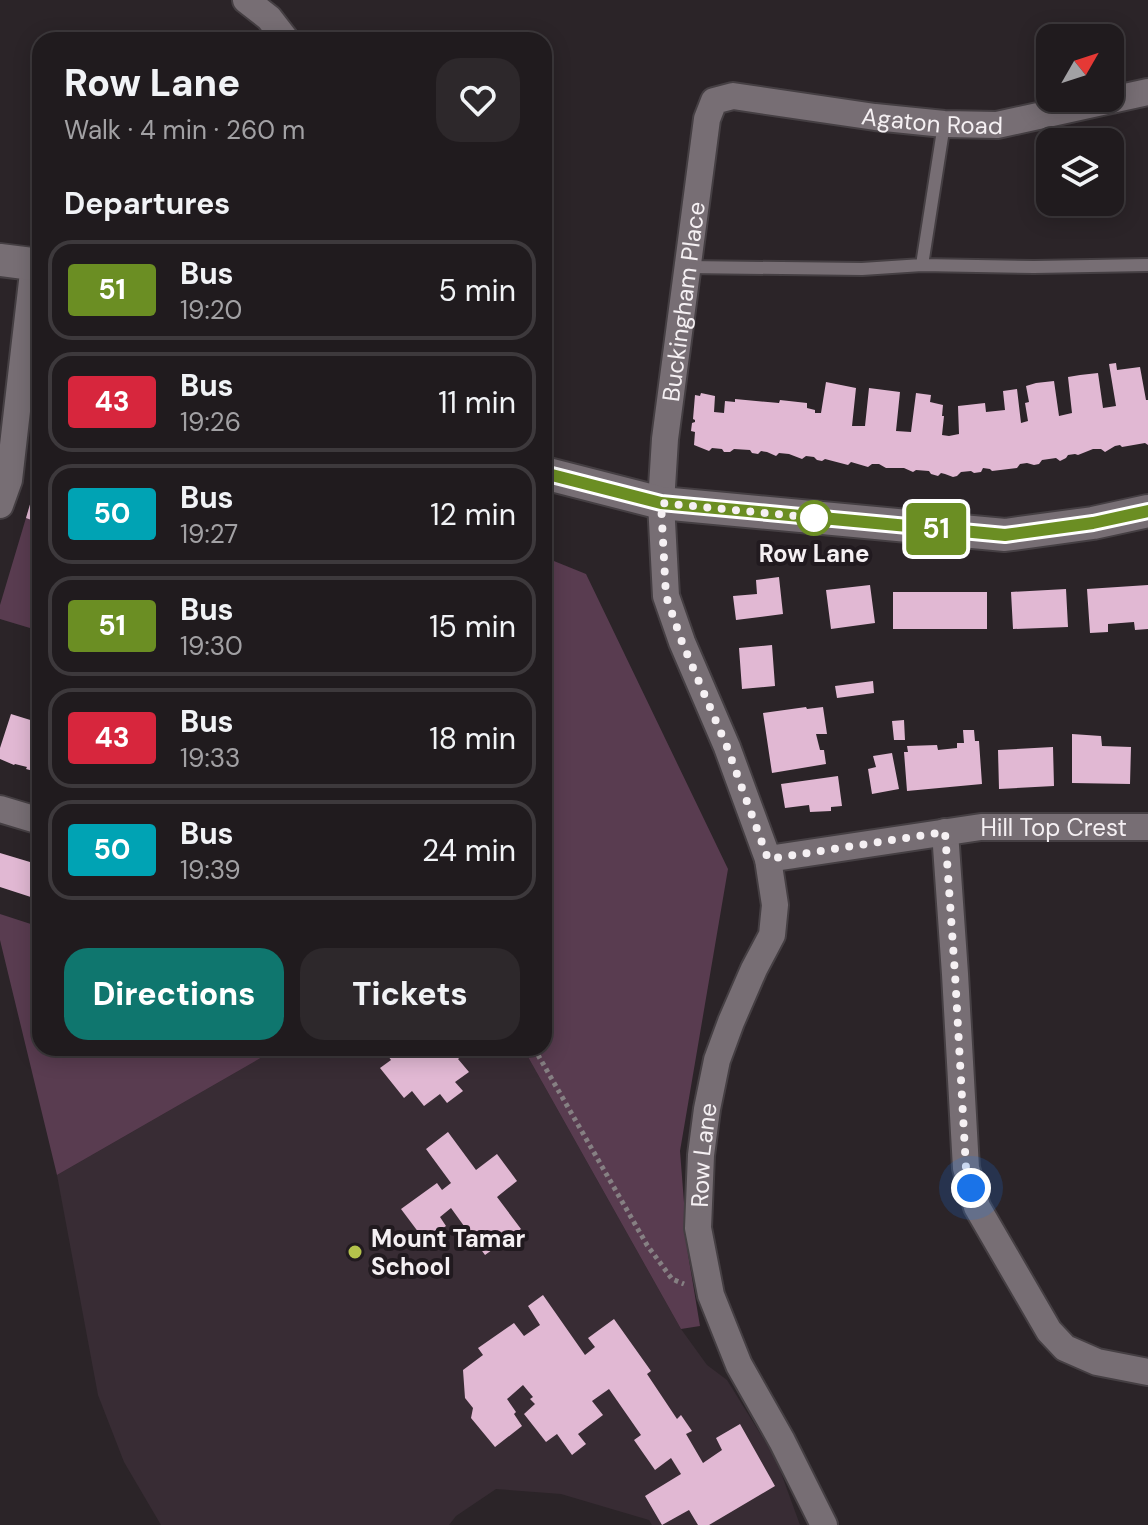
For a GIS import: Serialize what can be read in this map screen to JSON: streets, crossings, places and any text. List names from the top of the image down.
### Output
{
  "streets": {
    "street": [
      "Agaton Road",
      "Buckingham Place",
      "Hill Top Crest",
      "Row Lane"
    ]
  },
  "crossings": [
    ["Agaton Road", "Buckingham Place"],
    ["Buckingham Place", "Row Lane"],
    ["Hill Top Crest", "Row Lane"]
  ],
  "places": ["Row Lane", "Mount Tamar School"],
  "lines": ["bus line 51"],
  "north": "top right",
  "page": {
    "on_map": "51",
    "heading": [
      ["Row Lane", "Walk · 4 min · 260 m"],
      "Departures"
    ],
    "list": [
      {
        "mark": "51",
        "name": "Bus",
        "note": "19:20",
        "value": "5 min"
      },
      {
        "mark": "43",
        "name": "Bus",
        "note": "19:26",
        "value": "11 min"
      },
      {
        "mark": "50",
        "name": "Bus",
        "note": "19:27",
        "value": "12 min"
      },
      {
        "mark": "51",
        "name": "Bus",
        "note": "19:30",
        "value": "15 min"
      },
      {
        "mark": "43",
        "name": "Bus",
        "note": "19:33",
        "value": "18 min"
      },
      {
        "mark": "50",
        "name": "Bus",
        "note": "19:39",
        "value": "24 min"
      }
    ],
    "buttons": ["Directions", "Tickets"]
  }
}
